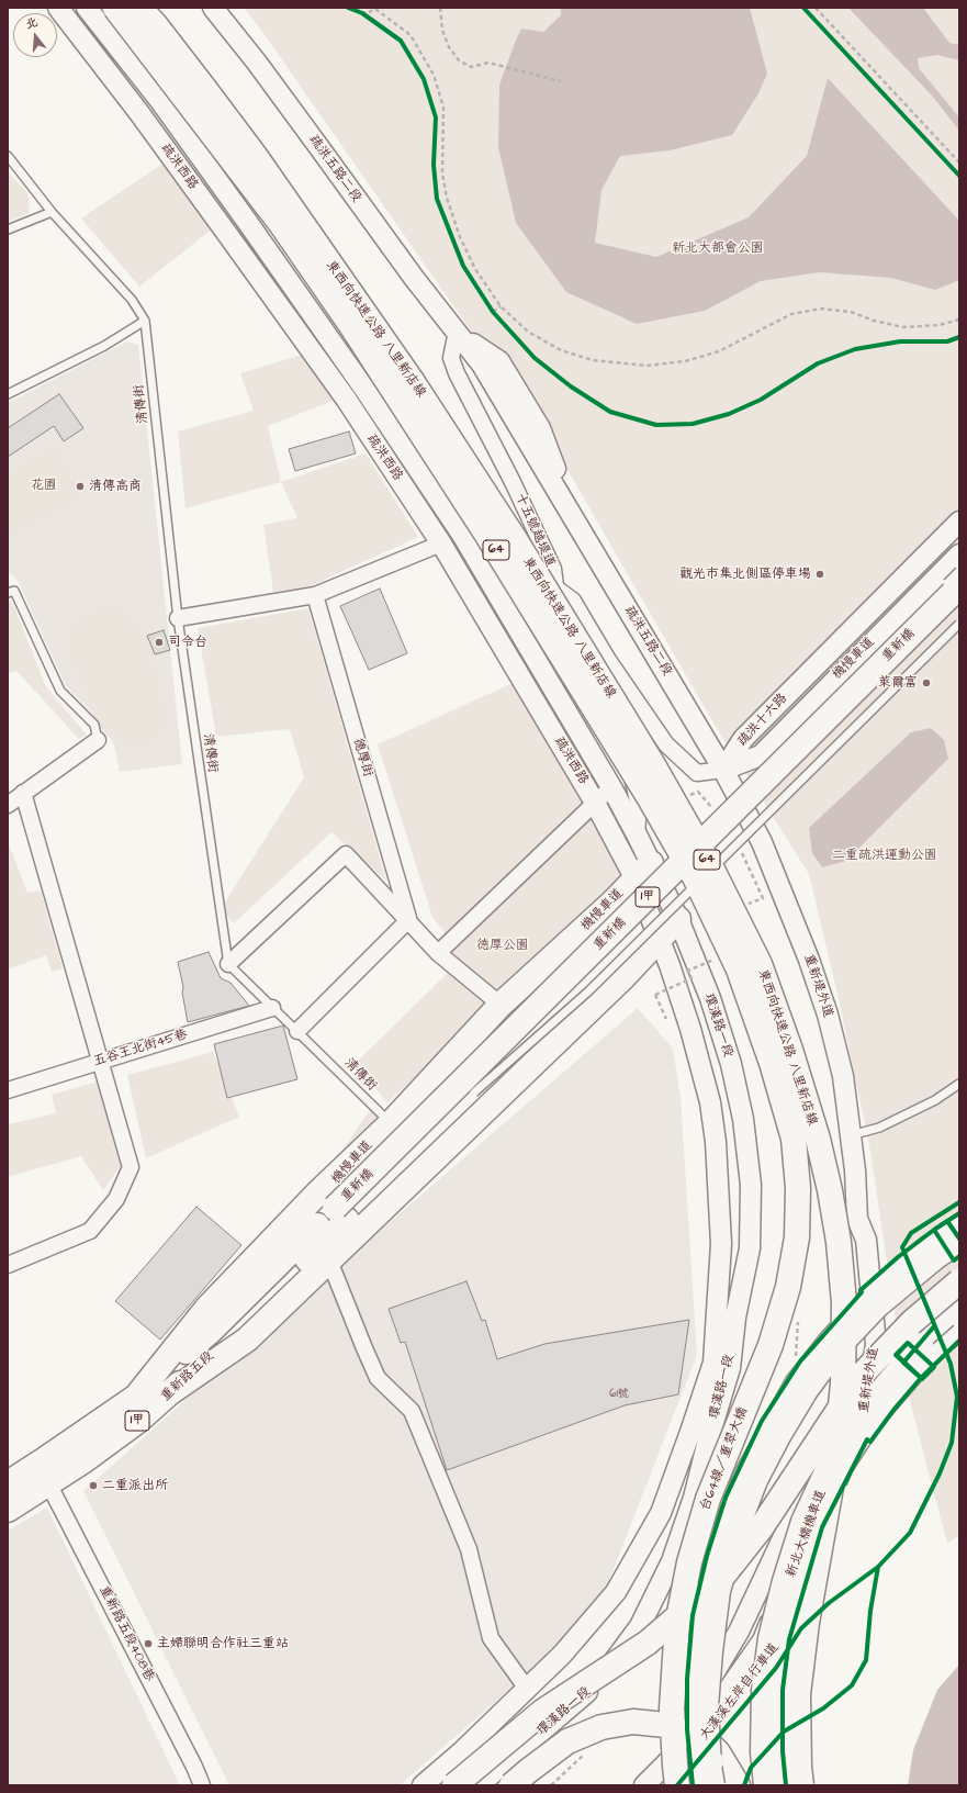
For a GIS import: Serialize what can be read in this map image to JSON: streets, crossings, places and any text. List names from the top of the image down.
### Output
{
  "streets": {
    "main road": [
      "東西向快速公路 八里新店線",
      "64",
      "重新橋",
      "1甲",
      "重新路五段",
      "台64線／重翠大橋"
    ],
    "street": [
      "疏洪西路",
      "疏洪五路二段",
      "十五號越堤道",
      "疏洪十六路",
      "德厚街",
      "重新堤外道",
      "環漢路一段",
      "五谷王北街45巷",
      "新北大橋機車道",
      "重新路五段408巷"
    ],
    "lane": ["清傳街", "機慢車道"],
    "cycle path": ["大漢溪左岸自行車道"]
  },
  "crossings": [
    ["疏洪西路", "十五號越堤道"],
    ["疏洪西路", "環漢路一段"],
    ["疏洪五路二段", "十五號越堤道"],
    ["疏洪五路二段", "疏洪十六路"],
    ["疏洪五路二段", "重新堤外道"],
    ["東西向快速公路 八里新店線", "台64線／重翠大橋"],
    ["清傳街", "五谷王北街45巷"],
    ["重新橋", "機慢車道"],
    ["重新橋", "重新路五段"],
    ["機慢車道", "重新路五段"],
    ["疏洪十六路", "重新堤外道"],
    ["重新路五段", "重新路五段408巷"]
  ],
  "parks": [
    "新北大都會公園",
    "花圃",
    "二重疏洪運動公園",
    "德厚公園"
  ],
  "places": [
    "清傳高商",
    "觀光市集北側區停車場",
    "司令台",
    "萊爾富",
    "二重派出所",
    "主婦聯明合作社三重站"
  ],
  "house_numbers": ["61號"],
  "north": "top"
}
